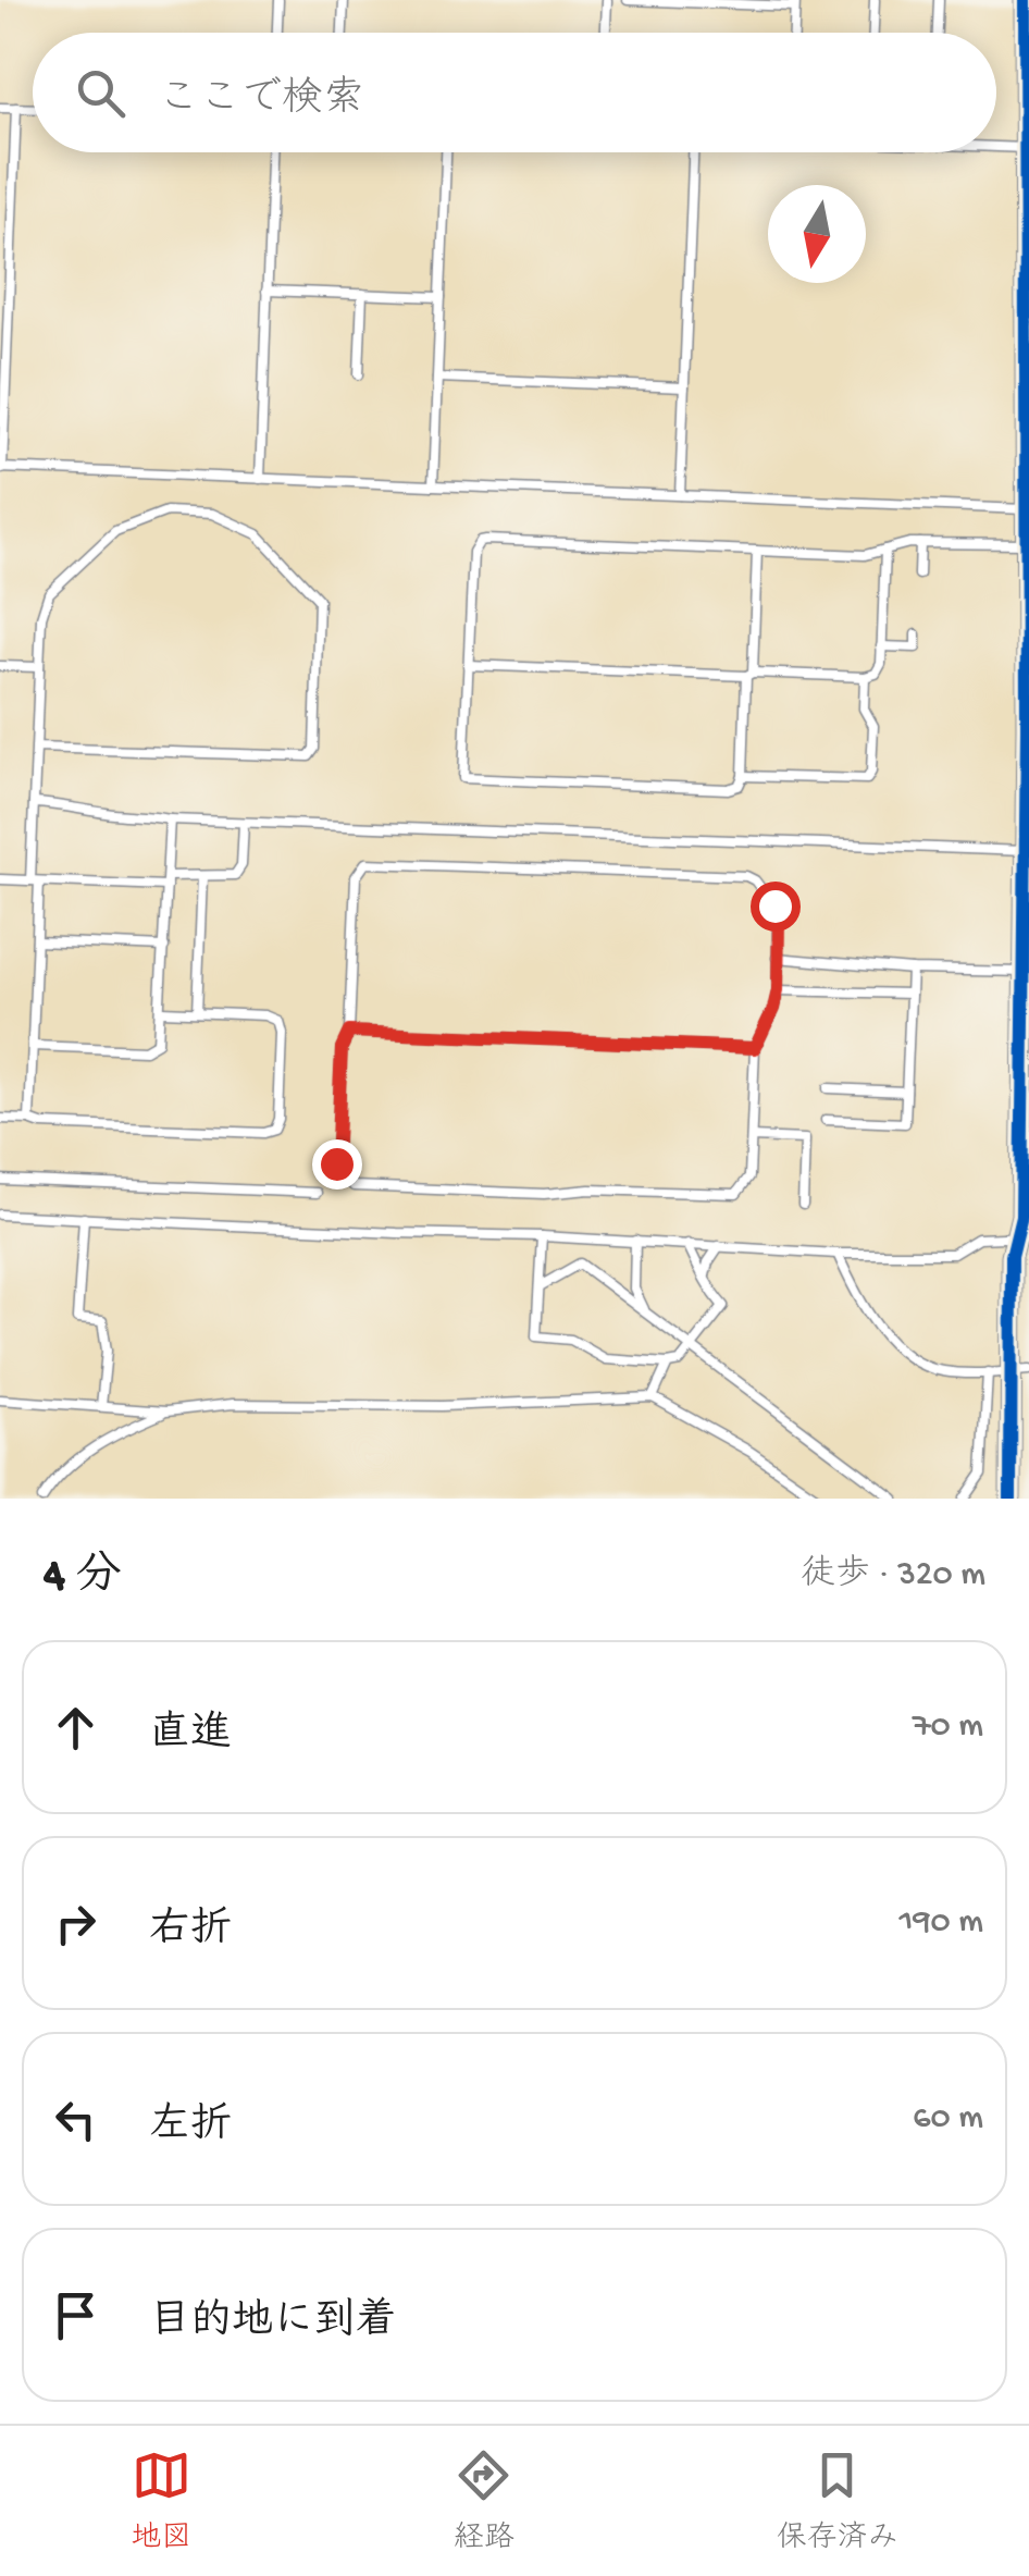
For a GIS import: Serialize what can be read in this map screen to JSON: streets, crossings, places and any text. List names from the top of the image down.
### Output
{
  "north": "bottom",
  "page": {
    "search": "ここで検索",
    "heading": ["4 分", "徒歩 · 320 m"],
    "list": [
      ["直進", "70 m"],
      ["右折", "190 m"],
      ["左折", "60 m"],
      "目的地に到着"
    ],
    "nav": ["地図", "経路", "保存済み"]
  }
}
